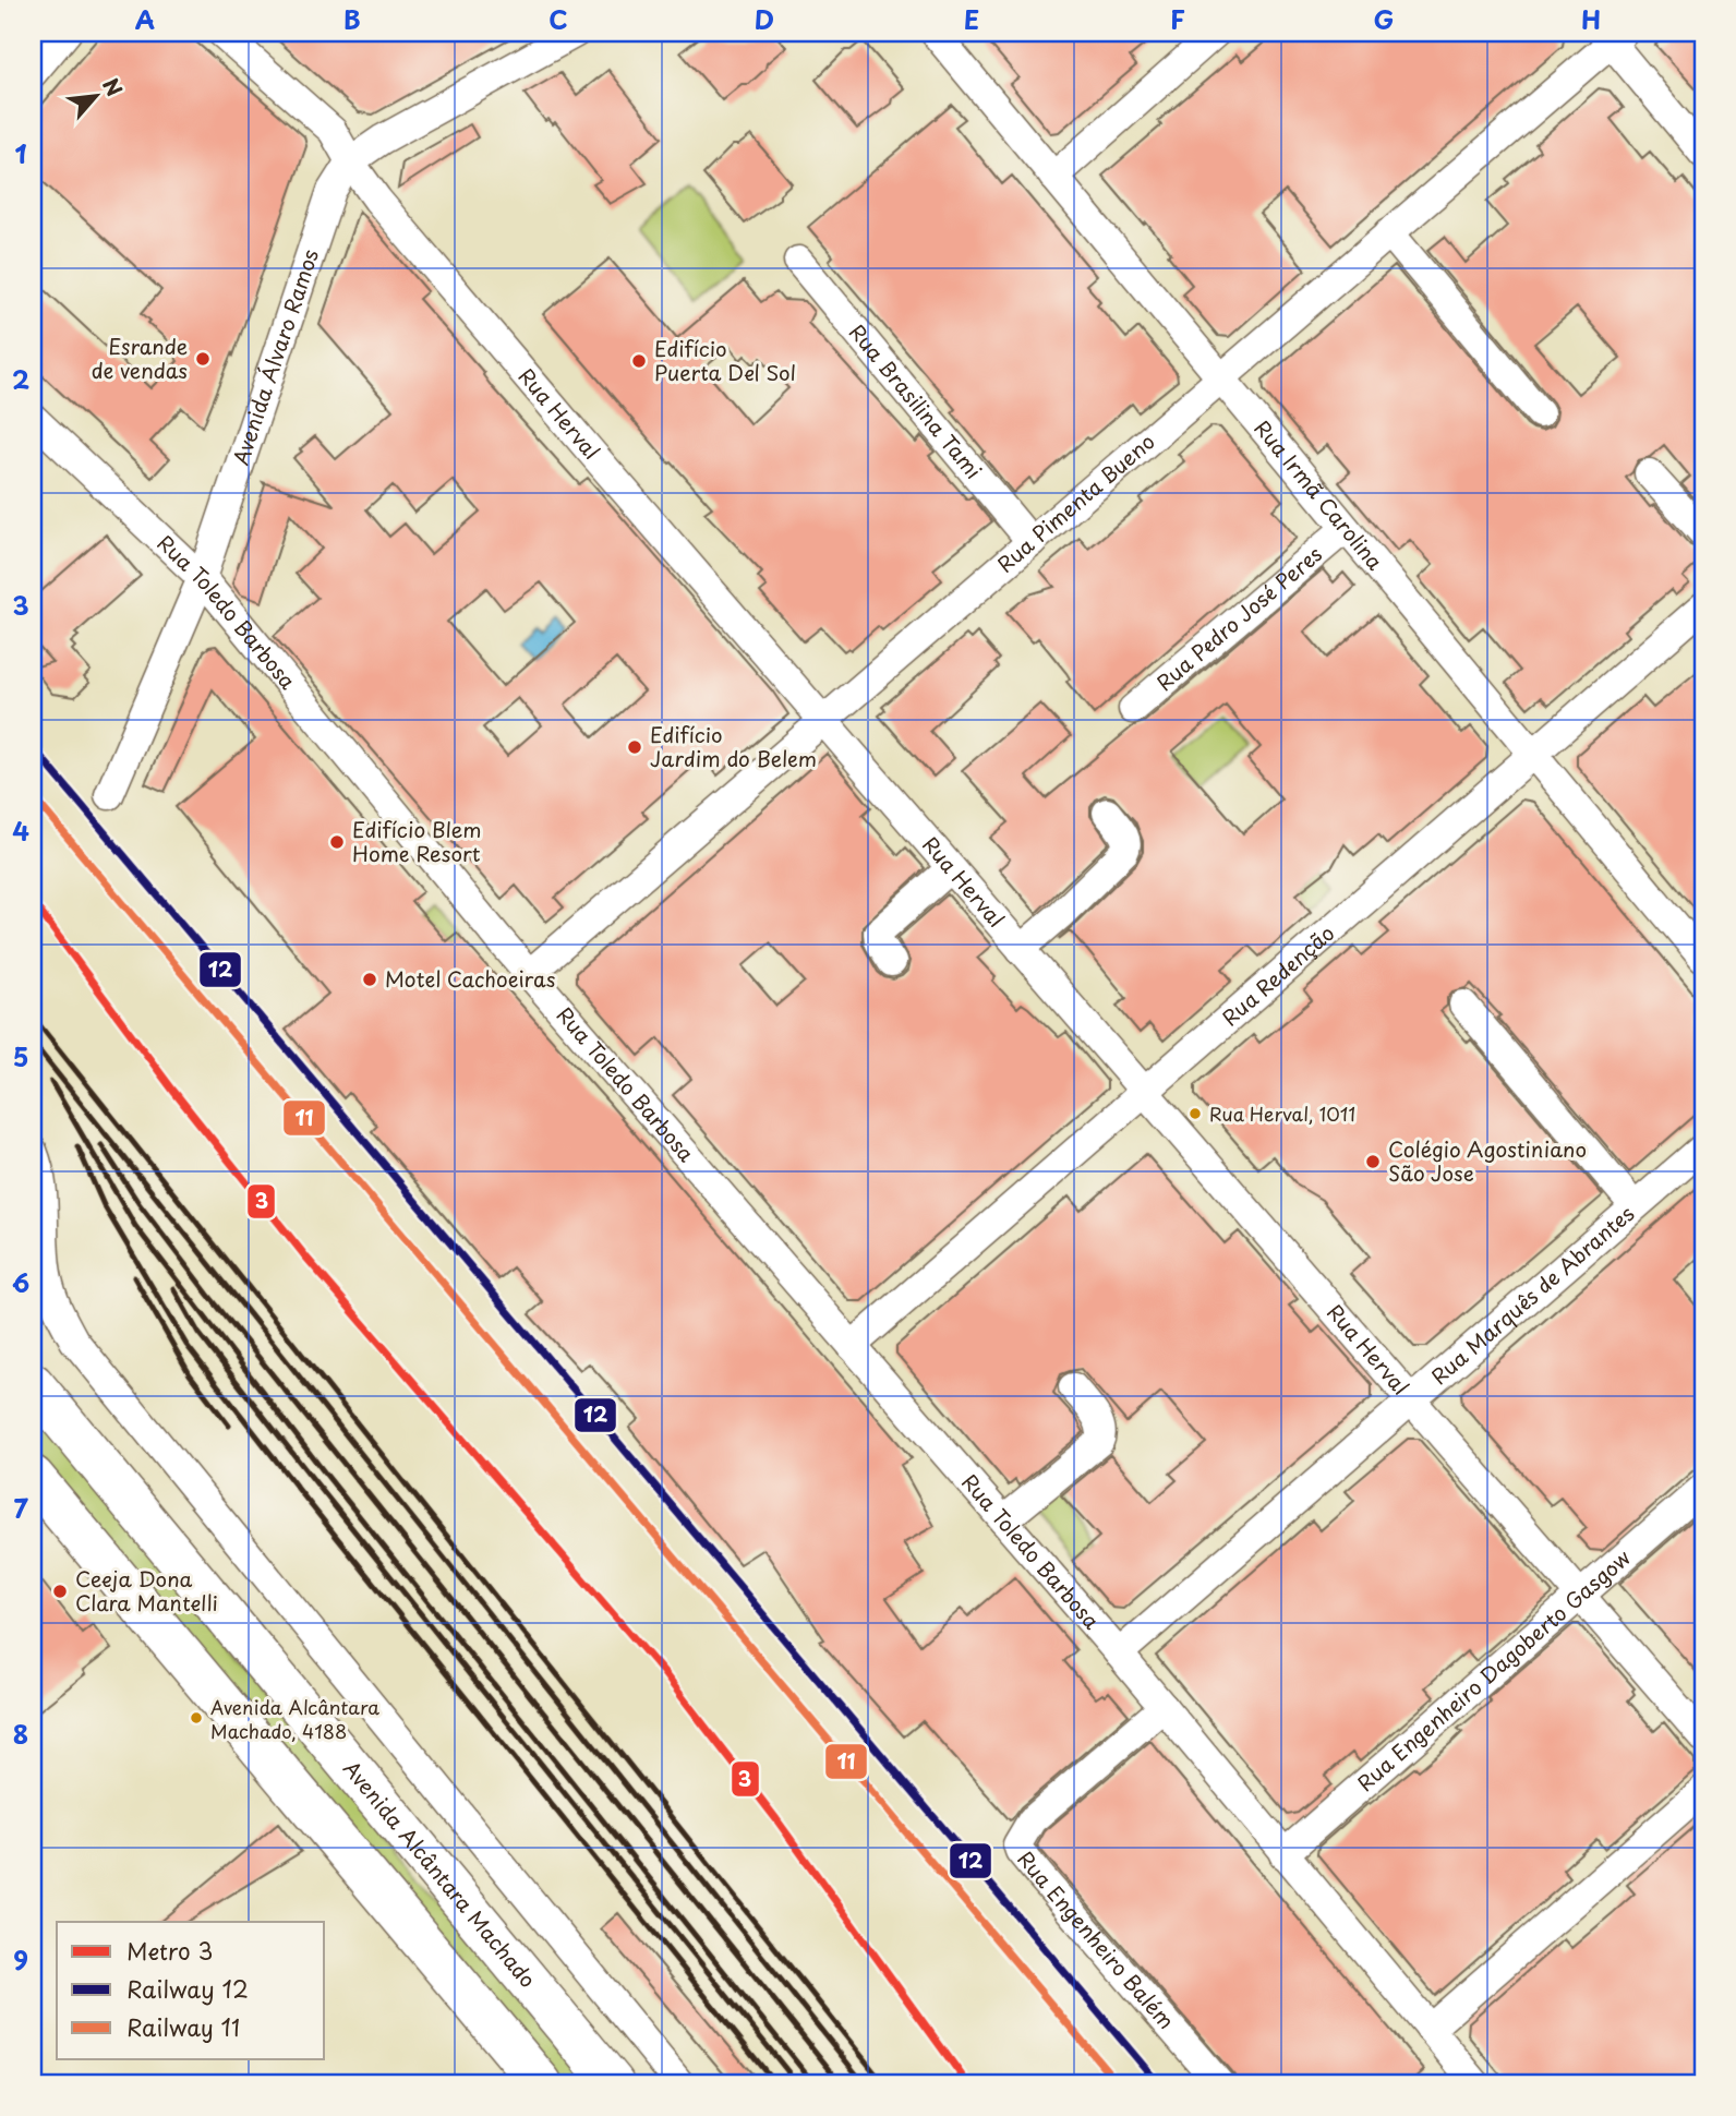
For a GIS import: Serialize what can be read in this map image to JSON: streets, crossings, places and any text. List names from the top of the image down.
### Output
{
  "streets": {
    "highway": ["Avenida Alcântara Machado"],
    "street": [
      "Avenida Álvaro Ramos",
      "Rua Brasilina Tami",
      "Rua Herval",
      "Rua Irmã Carolina",
      "Rua Pimenta Bueno",
      "Rua Toledo Barbosa",
      "Rua Pedro José Peres",
      "Rua Redenção",
      "Rua Marquês de Abrantes",
      "Rua Engenheiro Dagoberto Gasgow",
      "Rua Engenheiro Balém"
    ]
  },
  "crossings": [
    ["Avenida Álvaro Ramos", "Rua Herval"],
    ["Avenida Álvaro Ramos", "Rua Toledo Barbosa"],
    ["Rua Brasilina Tami", "Rua Pimenta Bueno"],
    ["Rua Herval", "Rua Pimenta Bueno"],
    ["Rua Herval", "Rua Redenção"],
    ["Rua Herval", "Rua Marquês de Abrantes"],
    ["Rua Herval", "Rua Engenheiro Dagoberto Gasgow"],
    ["Rua Irmã Carolina", "Rua Pimenta Bueno"],
    ["Rua Irmã Carolina", "Rua Pedro José Peres"],
    ["Rua Irmã Carolina", "Rua Redenção"],
    ["Rua Pimenta Bueno", "Rua Toledo Barbosa"],
    ["Rua Toledo Barbosa", "Rua Redenção"],
    ["Rua Toledo Barbosa", "Rua Marquês de Abrantes"],
    ["Rua Toledo Barbosa", "Rua Engenheiro Dagoberto Gasgow"],
    ["Rua Toledo Barbosa", "Rua Engenheiro Balém"]
  ],
  "places": [
    "Esrande de vendas",
    "Edifício Puerta Del Sol",
    "Edifício Jardim do Belem",
    "Edifício Blem Home Resort",
    "Motel Cachoeiras",
    "Rua Herval, 1011",
    "Colégio Agostiniano São Jose",
    "Ceeja Dona Clara Mantelli",
    "Avenida Alcântara Machado, 4188"
  ],
  "lines": ["rail line 12", "rail line 11", "metro line 3"],
  "legend": ["Metro 3", "Railway 12", "Railway 11"],
  "north": "top right",
  "grid": {
    "columns": [
      "A",
      "B",
      "C",
      "D",
      "E",
      "F",
      "G",
      "H"
    ],
    "rows": [
      "1",
      "2",
      "3",
      "4",
      "5",
      "6",
      "7",
      "8",
      "9"
    ]
  }
}
